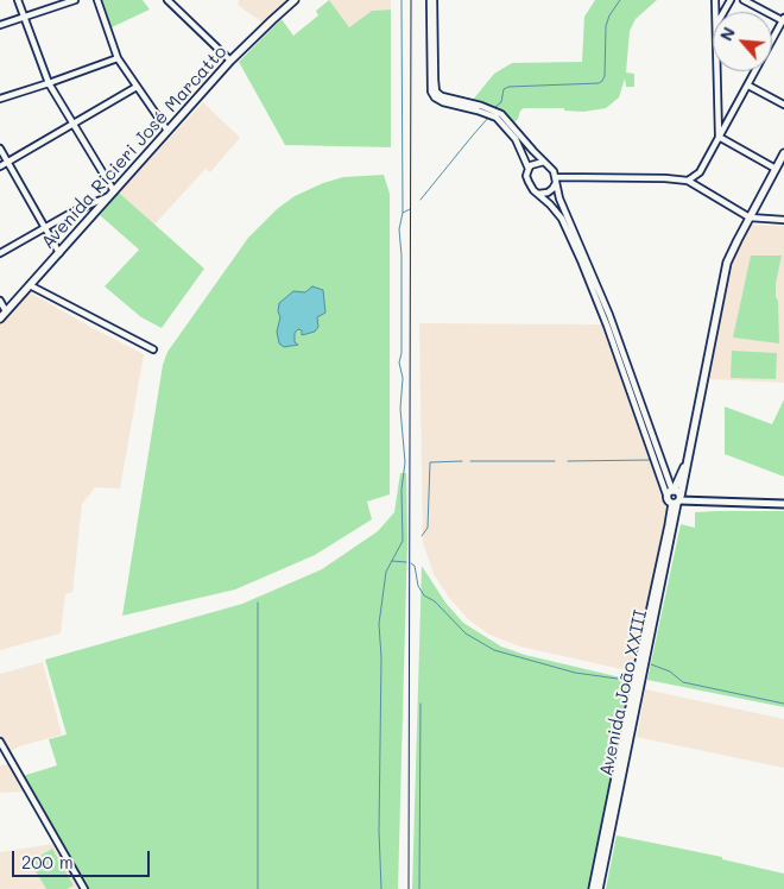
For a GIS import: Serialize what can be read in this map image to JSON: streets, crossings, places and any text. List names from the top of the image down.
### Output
{
  "streets": {
    "main road": ["Avenida Ricieri José Marcatto", "Avenida João XXIII"]
  },
  "scale_bar": "200 m",
  "north": "top left"
}
